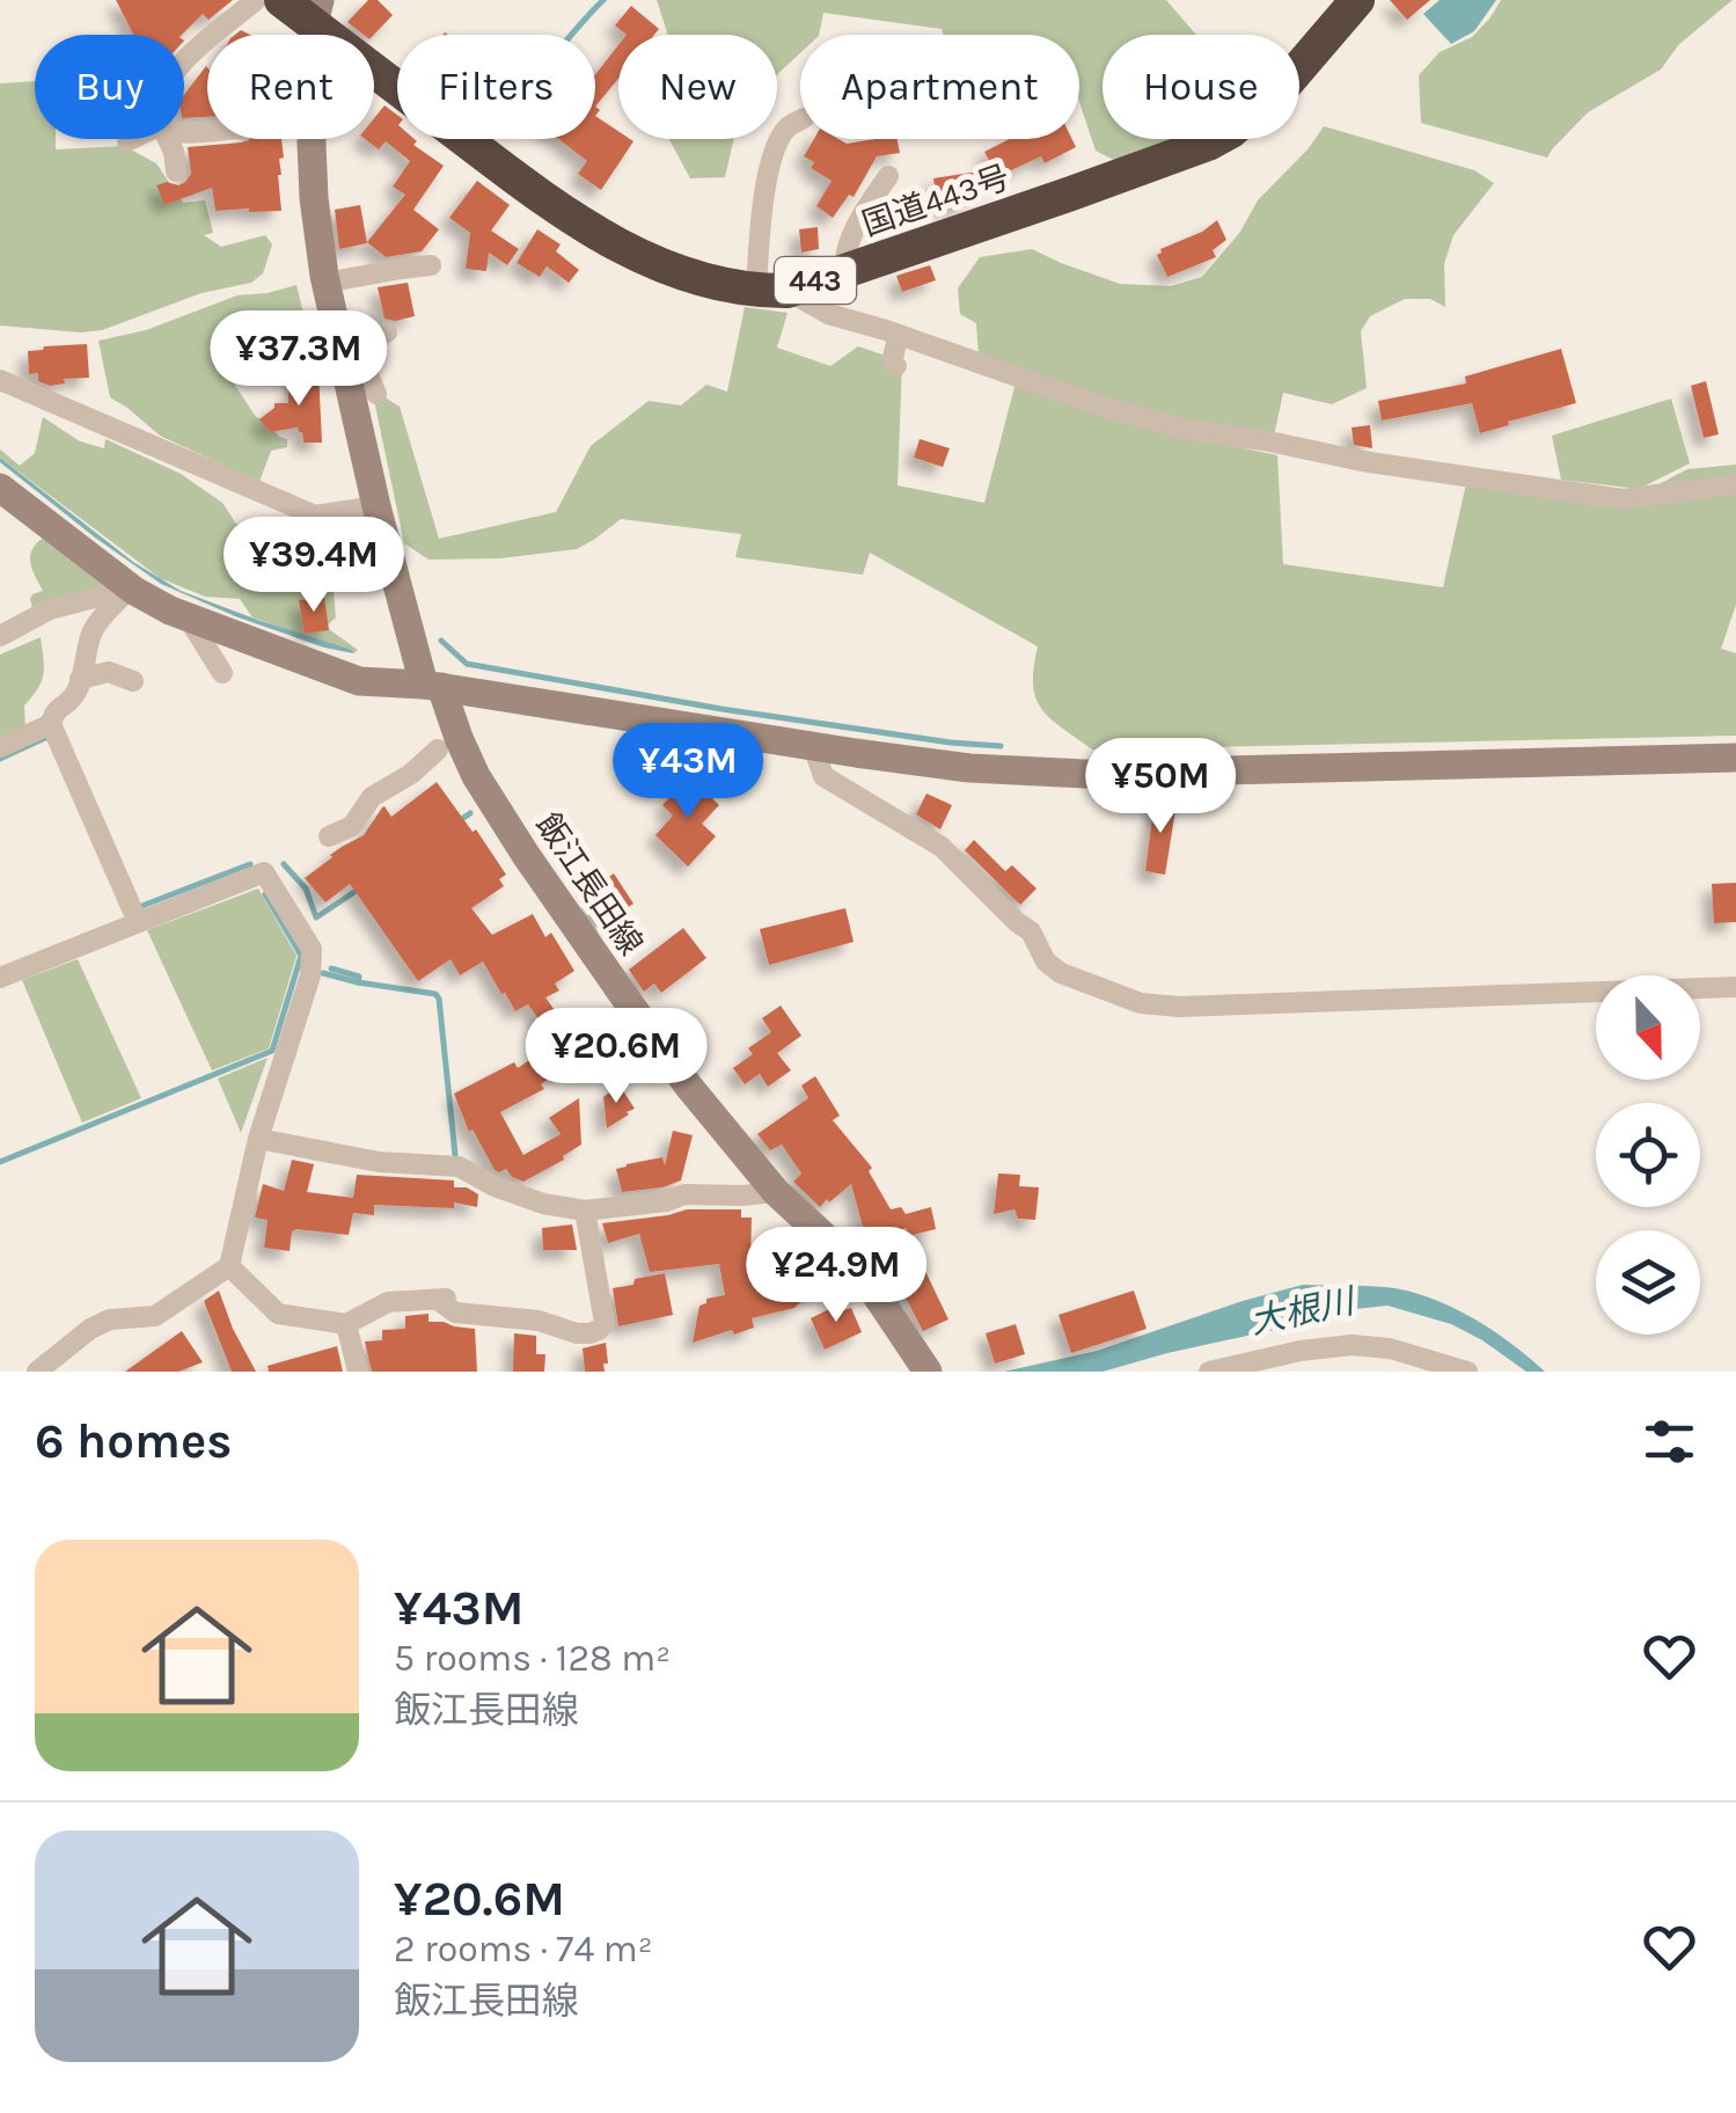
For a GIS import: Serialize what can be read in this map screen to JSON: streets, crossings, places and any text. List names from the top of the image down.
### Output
{
  "streets": {
    "highway": ["国道443号", "443"],
    "street": ["飯江長田線"]
  },
  "crossings": [
    ["国道443号", "443"],
    ["443", "飯江長田線"]
  ],
  "water": ["大根川"],
  "north": "bottom",
  "page": {
    "chip": [
      "Buy",
      "Rent",
      "Filters",
      "New",
      "Apartment",
      "House"
    ],
    "price": [
      "¥37.3M",
      "¥39.4M",
      "¥43M",
      "¥50M",
      "¥20.6M",
      "¥24.9M"
    ],
    "heading": "6 homes",
    "list": [
      {
        "name": "¥43M",
        "note": "5 rooms · 128 m² · 飯江長田線"
      },
      {
        "name": "¥20.6M",
        "note": "2 rooms · 74 m² · 飯江長田線"
      }
    ]
  }
}
